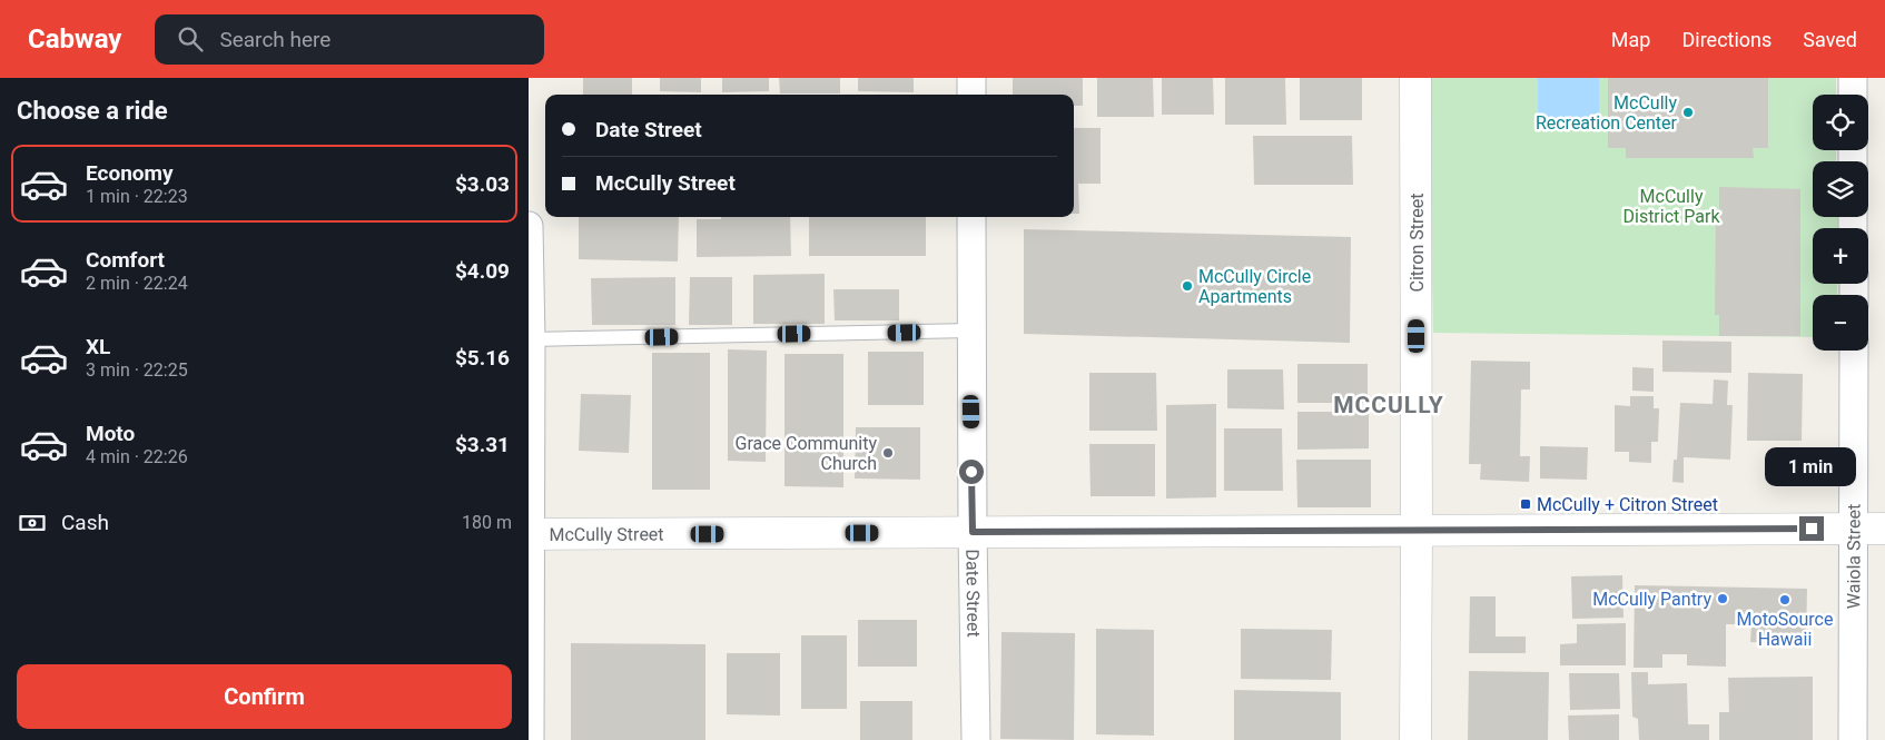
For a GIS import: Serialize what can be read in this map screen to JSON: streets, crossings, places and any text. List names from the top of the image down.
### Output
{
  "streets": {
    "main road": ["Citron Street", "McCully Street"],
    "street": ["Waiola Street", "Date Street"]
  },
  "crossings": [
    ["Citron Street", "McCully Street"],
    ["McCully Street", "Waiola Street"],
    ["McCully Street", "Date Street"]
  ],
  "districts": ["MCCULLY"],
  "parks": ["McCully District Park"],
  "places": {
    "other": [
      "McCully Recreation Center",
      "McCully Circle Apartments",
      "Grace Community Church",
      "McCully Pantry",
      "MotoSource Hawaii"
    ],
    "transit": ["McCully + Citron Street"]
  },
  "page": {
    "header": "Cabway",
    "search": "Search here",
    "nav": ["Map", "Directions", "Saved"],
    "heading": "Choose a ride",
    "map_buttons": ["+", "−"],
    "banner": ["Date Street", "McCully Street"],
    "list": [
      {
        "name": "Economy",
        "note": "1 min · 22:23",
        "value": "$3.03"
      },
      {
        "name": "Comfort",
        "note": "2 min · 22:24",
        "value": "$4.09"
      },
      {
        "name": "XL",
        "note": "3 min · 22:25",
        "value": "$5.16"
      },
      {
        "name": "Moto",
        "note": "4 min · 22:26",
        "value": "$3.31"
      }
    ],
    "bubble": "1 min",
    "pay": ["Cash", "180 m"],
    "buttons": "Confirm"
  }
}
